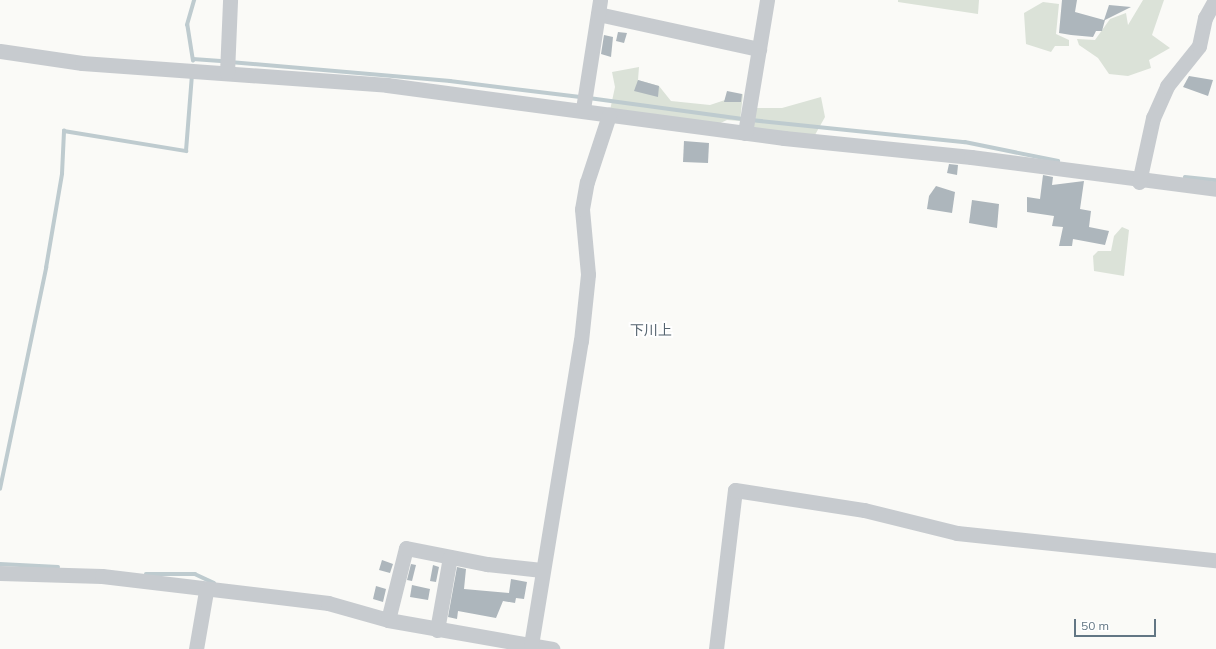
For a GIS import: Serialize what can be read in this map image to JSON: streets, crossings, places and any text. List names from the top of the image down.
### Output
{
  "districts": ["下川上"],
  "scale_bar": "50 m"
}
